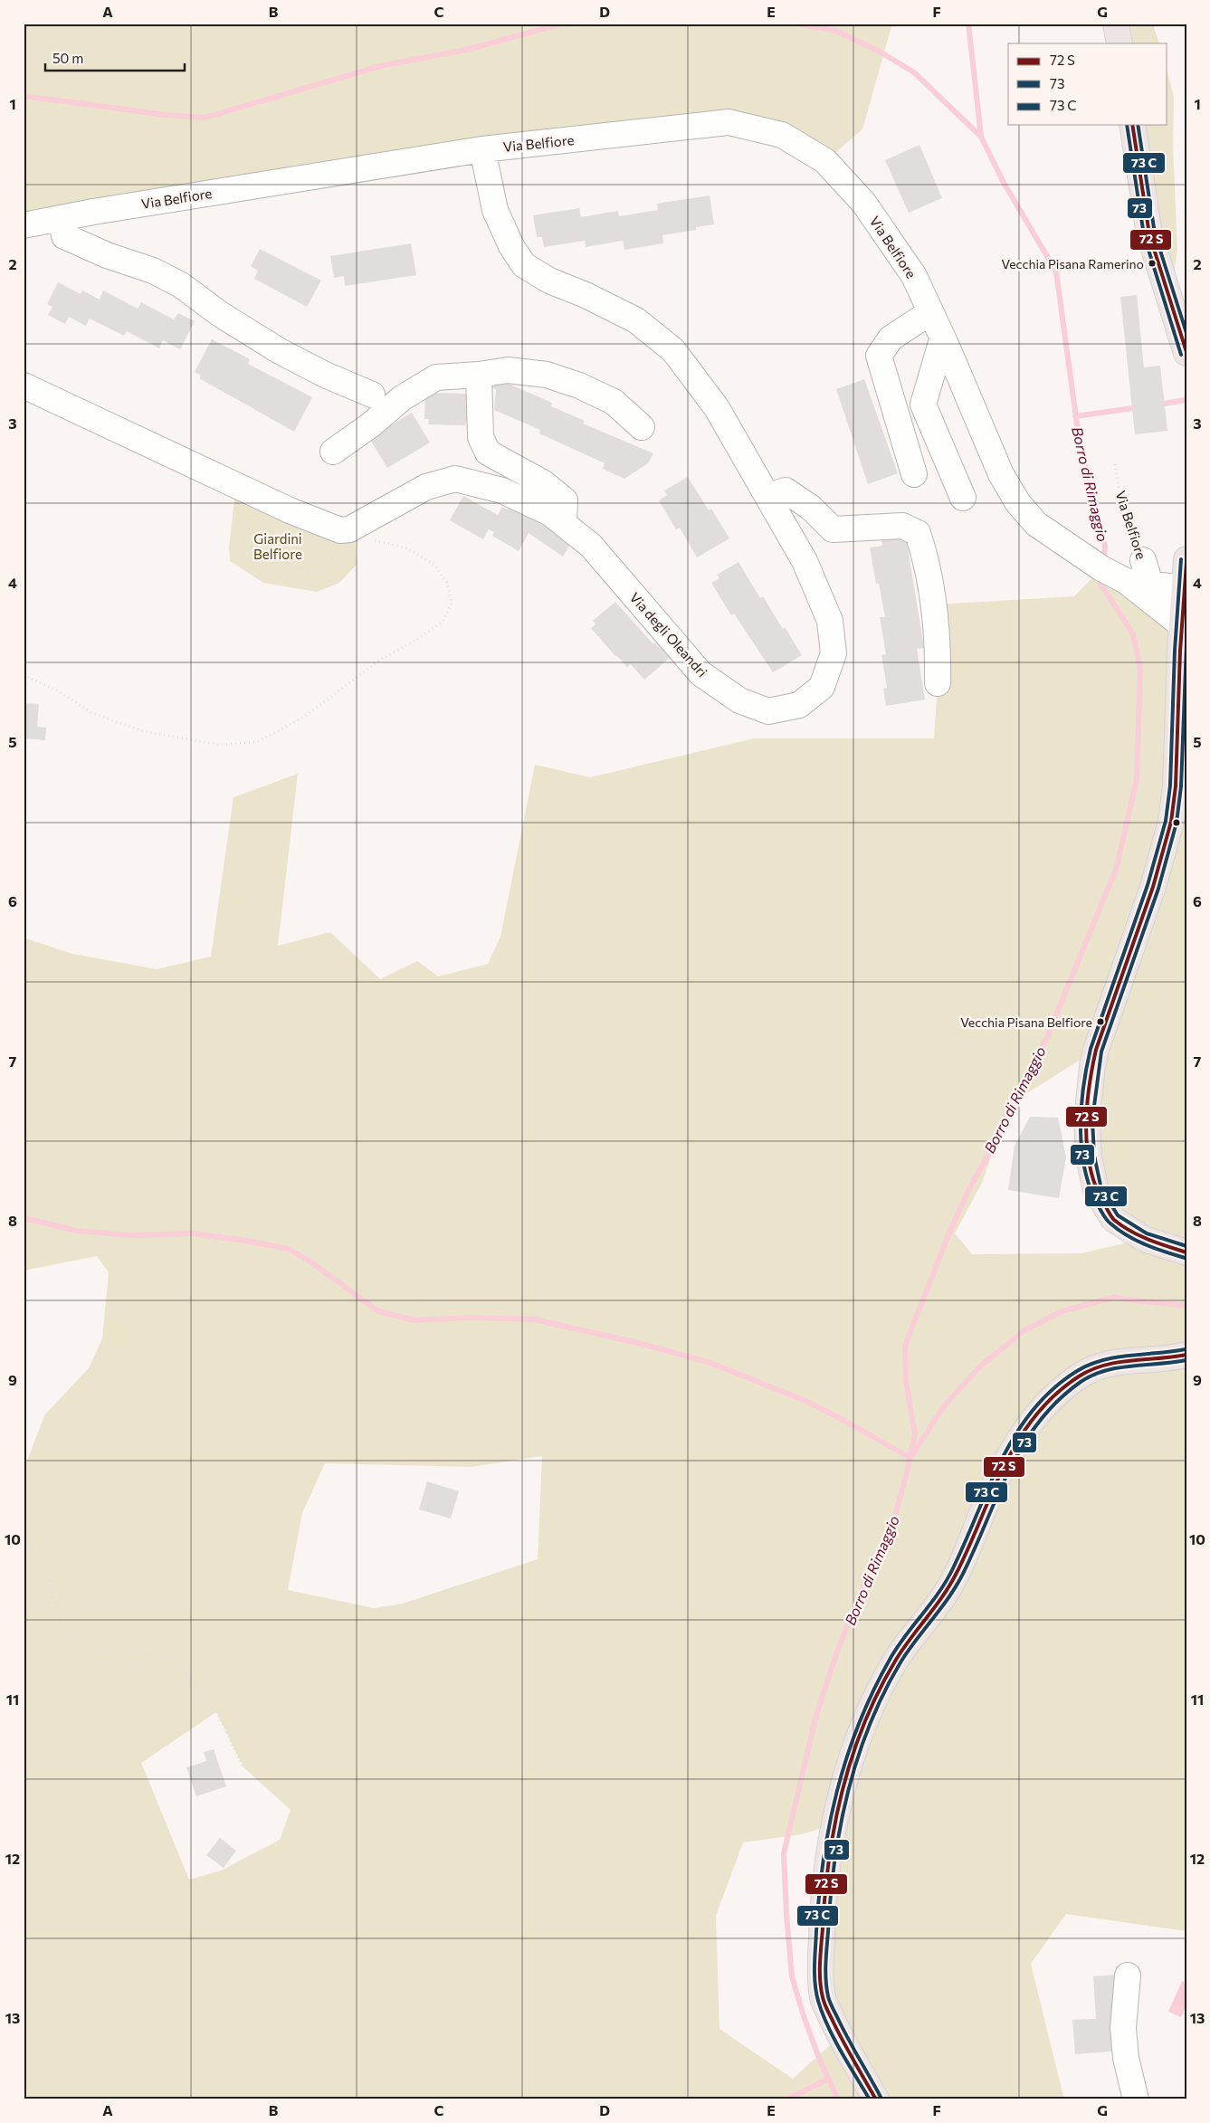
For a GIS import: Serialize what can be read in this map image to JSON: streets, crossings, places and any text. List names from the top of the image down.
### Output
{
  "streets": {
    "street": ["Via Belfiore", "Via degli Oleandri"]
  },
  "crossings": [
    ["Via Belfiore", "Via degli Oleandri"]
  ],
  "water": ["Borro di Rimaggio"],
  "parks": ["Giardini Belfiore"],
  "places": ["Vecchia Pisana Ramerino", "Vecchia Pisana Belfiore"],
  "lines": ["transit line 73"],
  "legend": ["72 S", "73", "73 C"],
  "scale_bar": "50 m",
  "grid": {
    "columns": [
      "A",
      "B",
      "C",
      "D",
      "E",
      "F",
      "G"
    ],
    "rows": [
      "1",
      "2",
      "3",
      "4",
      "5",
      "6",
      "7",
      "8",
      "9",
      "10",
      "11",
      "12",
      "13"
    ]
  }
}
